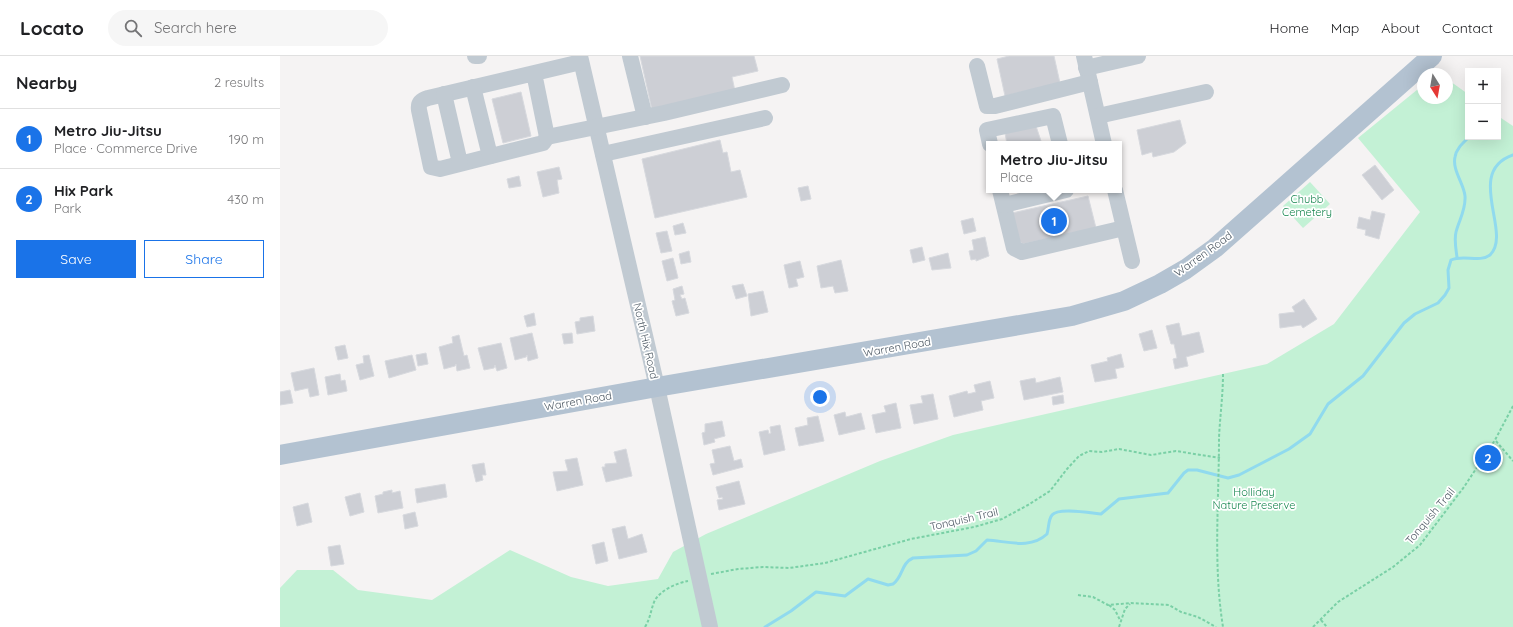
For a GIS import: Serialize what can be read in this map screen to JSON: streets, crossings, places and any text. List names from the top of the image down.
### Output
{
  "streets": {
    "main road": ["Warren Road"],
    "street": ["North Hix Road"],
    "path": ["Tonquish Trail"]
  },
  "crossings": [
    ["Warren Road", "North Hix Road"],
    ["North Hix Road", "Tonquish Trail"]
  ],
  "parks": ["Chubb Cemetery", "Holliday Nature Preserve"],
  "north": "bottom",
  "page": {
    "header": "Locato",
    "search": "Search here",
    "nav": [
      "Home",
      "Map",
      "About",
      "Contact"
    ],
    "heading": ["Nearby", "2 results"],
    "map_buttons": ["+", "−"],
    "list": [
      {
        "mark": "1",
        "name": "Metro Jiu-Jitsu",
        "note": "Place · Commerce Drive",
        "value": "190 m"
      },
      {
        "mark": "2",
        "name": "Hix Park",
        "note": "Park",
        "value": "430 m"
      }
    ],
    "popup": ["Metro Jiu-Jitsu", "Place"],
    "pins": ["1", "2"],
    "buttons": ["Save", "Share"]
  }
}
